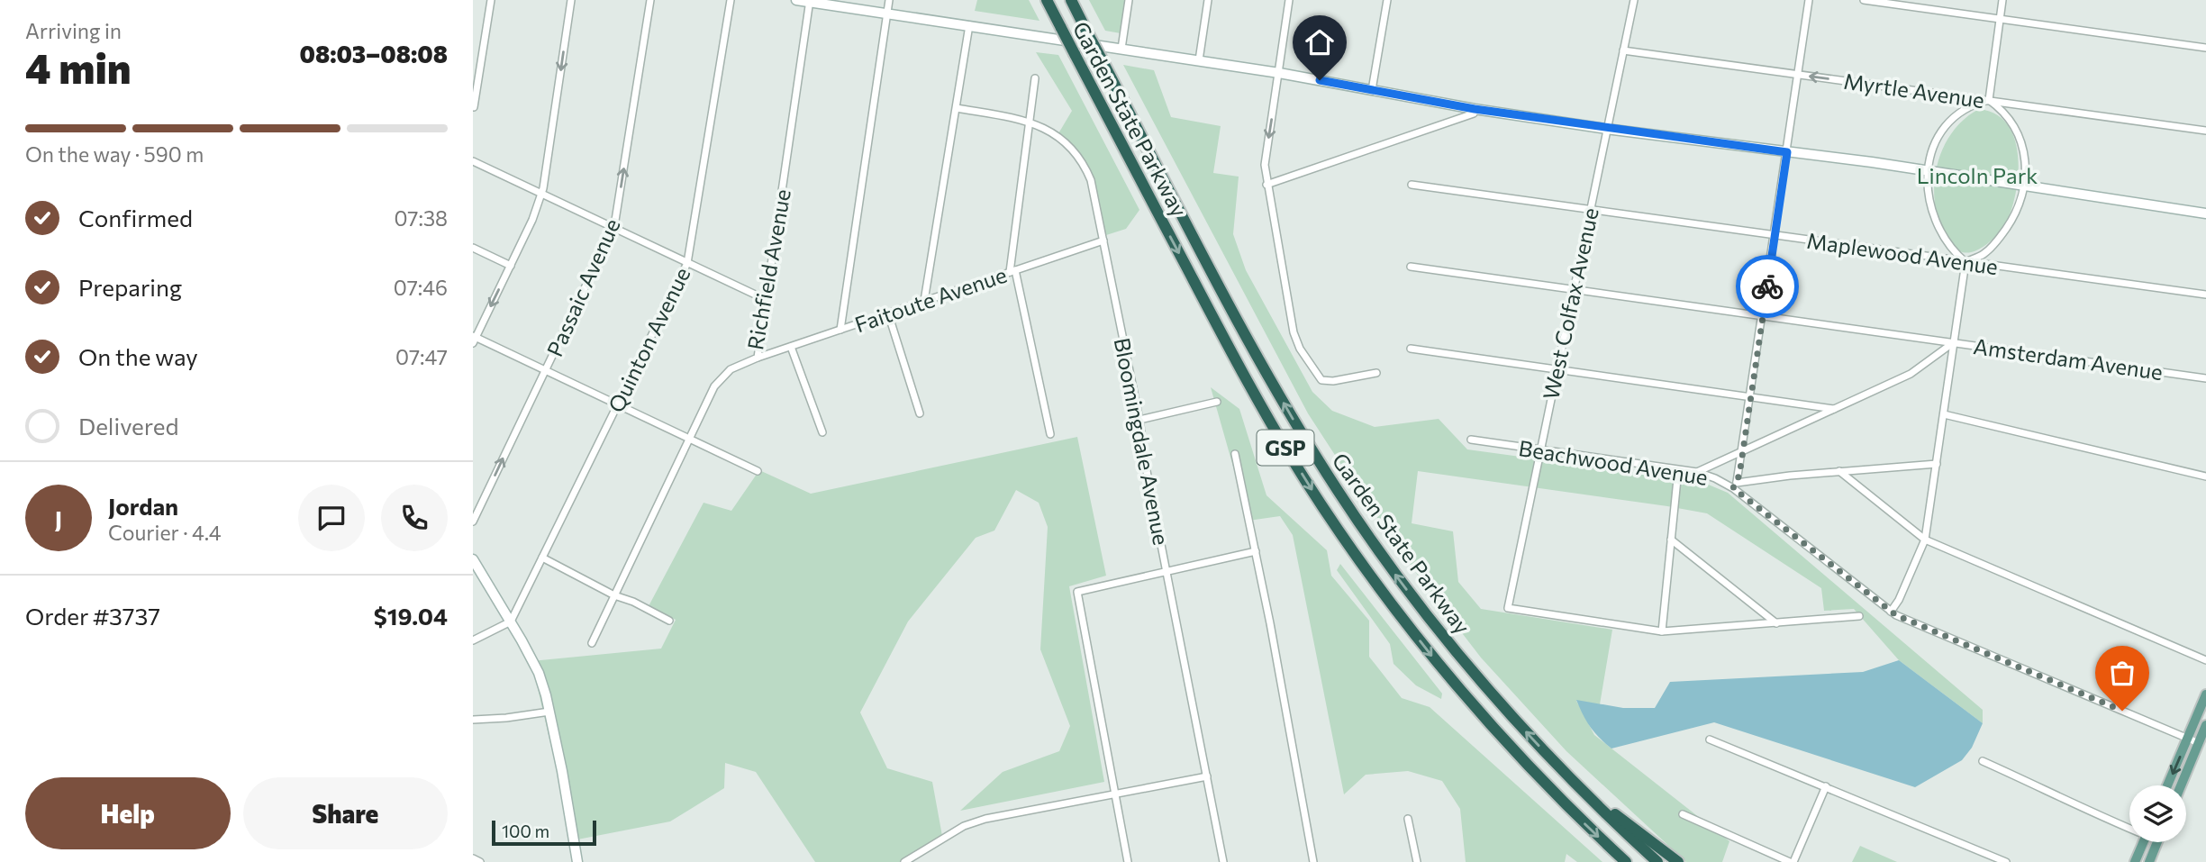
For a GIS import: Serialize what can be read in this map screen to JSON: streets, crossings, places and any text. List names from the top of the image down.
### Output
{
  "streets": {
    "highway": ["Garden State Parkway", "GSP"],
    "street": [
      "Myrtle Avenue",
      "Maplewood Avenue",
      "Richfield Avenue",
      "Passaic Avenue",
      "Faitoute Avenue",
      "West Colfax Avenue",
      "Quinton Avenue",
      "Amsterdam Avenue",
      "Bloomingdale Avenue",
      "Beachwood Avenue"
    ]
  },
  "crossings": [
    ["Myrtle Avenue", "West Colfax Avenue"],
    ["Maplewood Avenue", "West Colfax Avenue"],
    ["Richfield Avenue", "Faitoute Avenue"],
    ["Faitoute Avenue", "Bloomingdale Avenue"],
    ["West Colfax Avenue", "Beachwood Avenue"],
    ["Amsterdam Avenue", "Beachwood Avenue"]
  ],
  "one_way": ["Passaic Avenue"],
  "parks": ["Lincoln Park"],
  "scale_bar": "100 m",
  "page": {
    "heading": ["4 min", "Arriving in", "08:03–08:08"],
    "panel": [
      "Jordan",
      "Courier · 4.4",
      "Order #3737",
      "$19.04"
    ],
    "bar": "On the way · 590 m",
    "list": [
      ["Confirmed", "07:38"],
      ["Preparing", "07:46"],
      ["On the way", "07:47"],
      "Delivered"
    ],
    "round": "J",
    "buttons": ["Help", "Share"],
    "scale": "100 m"
  }
}
